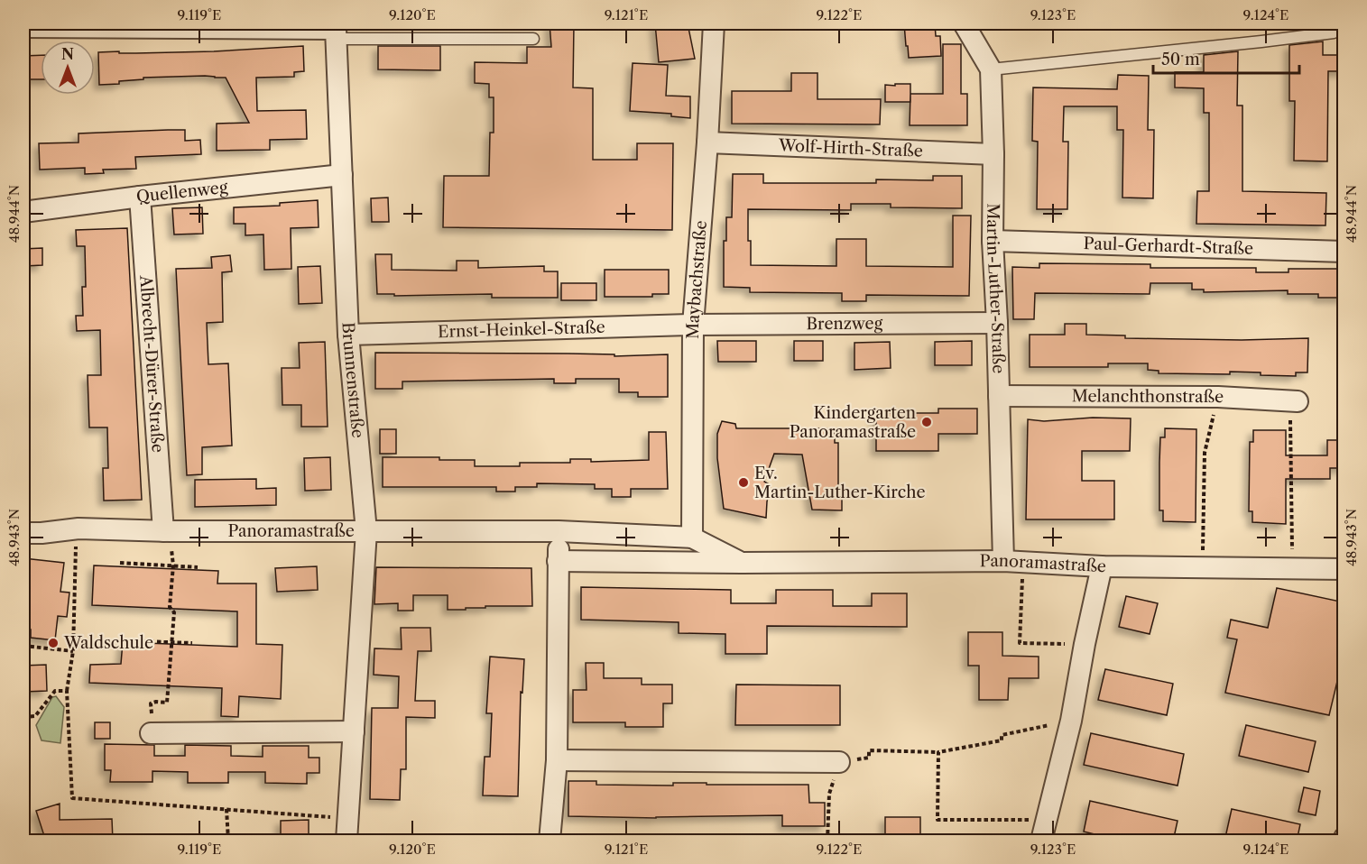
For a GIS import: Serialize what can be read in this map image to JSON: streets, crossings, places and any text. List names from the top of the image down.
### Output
{
  "streets": {
    "street": [
      "Wolf-Hirth-Straße",
      "Quellenweg",
      "Paul-Gerhardt-Straße",
      "Maybachstraße",
      "Martin-Luther-Straße",
      "Brenzweg",
      "Ernst-Heinkel-Straße",
      "Albrecht-Dürer-Straße",
      "Brunnenstraße",
      "Melanchthonstraße",
      "Panoramastraße"
    ]
  },
  "crossings": [
    ["Wolf-Hirth-Straße", "Maybachstraße"],
    ["Wolf-Hirth-Straße", "Martin-Luther-Straße"],
    ["Quellenweg", "Albrecht-Dürer-Straße"],
    ["Quellenweg", "Brunnenstraße"],
    ["Paul-Gerhardt-Straße", "Martin-Luther-Straße"],
    ["Maybachstraße", "Brenzweg"],
    ["Maybachstraße", "Ernst-Heinkel-Straße"],
    ["Maybachstraße", "Panoramastraße"],
    ["Martin-Luther-Straße", "Brenzweg"],
    ["Martin-Luther-Straße", "Melanchthonstraße"],
    ["Martin-Luther-Straße", "Panoramastraße"],
    ["Brenzweg", "Ernst-Heinkel-Straße"],
    ["Ernst-Heinkel-Straße", "Brunnenstraße"],
    ["Albrecht-Dürer-Straße", "Panoramastraße"],
    ["Brunnenstraße", "Panoramastraße"]
  ],
  "places": ["Kindergarten Panoramastraße", "Ev. Martin-Luther-Kirche", "Waldschule"],
  "scale_bar": "50 m",
  "north": "top",
  "coordinates": [
    "9.119°E",
    "9.120°E",
    "9.121°E",
    "9.122°E",
    "9.123°E",
    "9.124°E",
    "48.944°N",
    "48.943°N"
  ]
}
